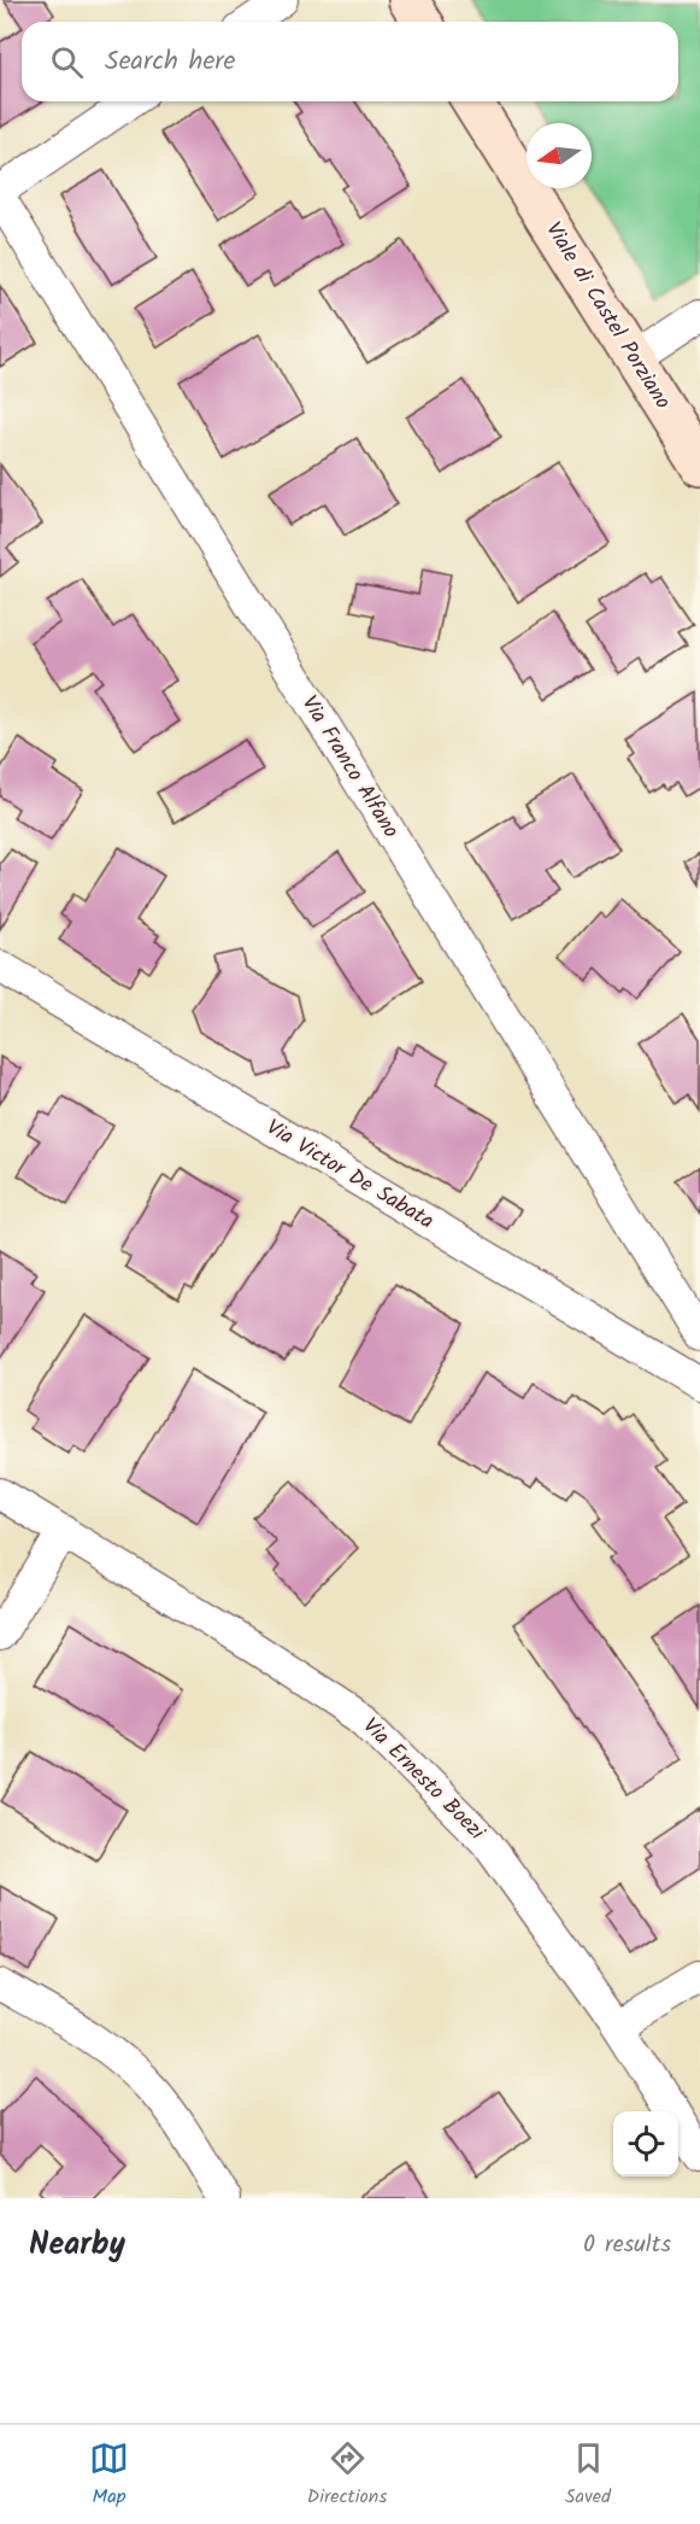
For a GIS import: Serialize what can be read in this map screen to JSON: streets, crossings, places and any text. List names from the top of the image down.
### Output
{
  "streets": {
    "street": [
      "Viale di Castel Porziano",
      "Via Franco Alfano",
      "Via Victor De Sabata",
      "Via Ernesto Boezi"
    ]
  },
  "north": "left",
  "page": {
    "search": "Search here",
    "heading": ["Nearby", "0 results"],
    "nav": ["Map", "Directions", "Saved"]
  }
}
